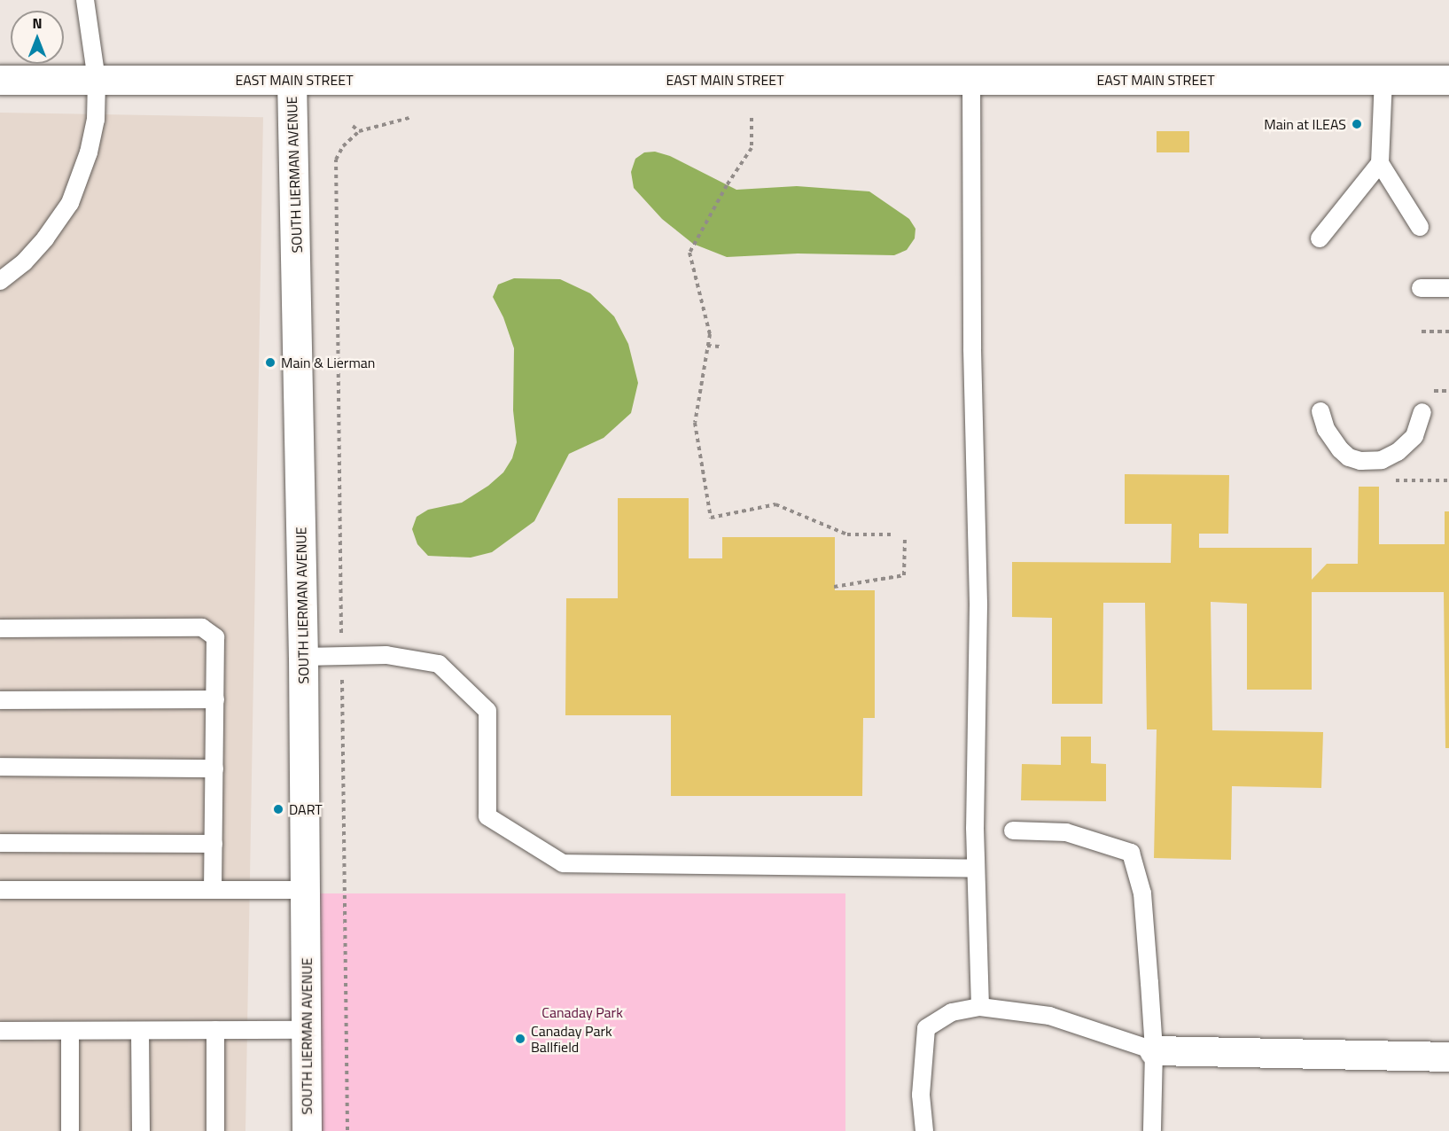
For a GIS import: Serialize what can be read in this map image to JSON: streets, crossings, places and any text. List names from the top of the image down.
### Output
{
  "streets": {
    "main road": ["EAST MAIN STREET", "SOUTH LIERMAN AVENUE"]
  },
  "crossings": [
    ["EAST MAIN STREET", "SOUTH LIERMAN AVENUE"]
  ],
  "parks": ["Canaday Park"],
  "places": [
    "Main at ILEAS",
    "Main & Lierman",
    "DART",
    "Canaday Park Ballfield"
  ],
  "north": "top"
}
